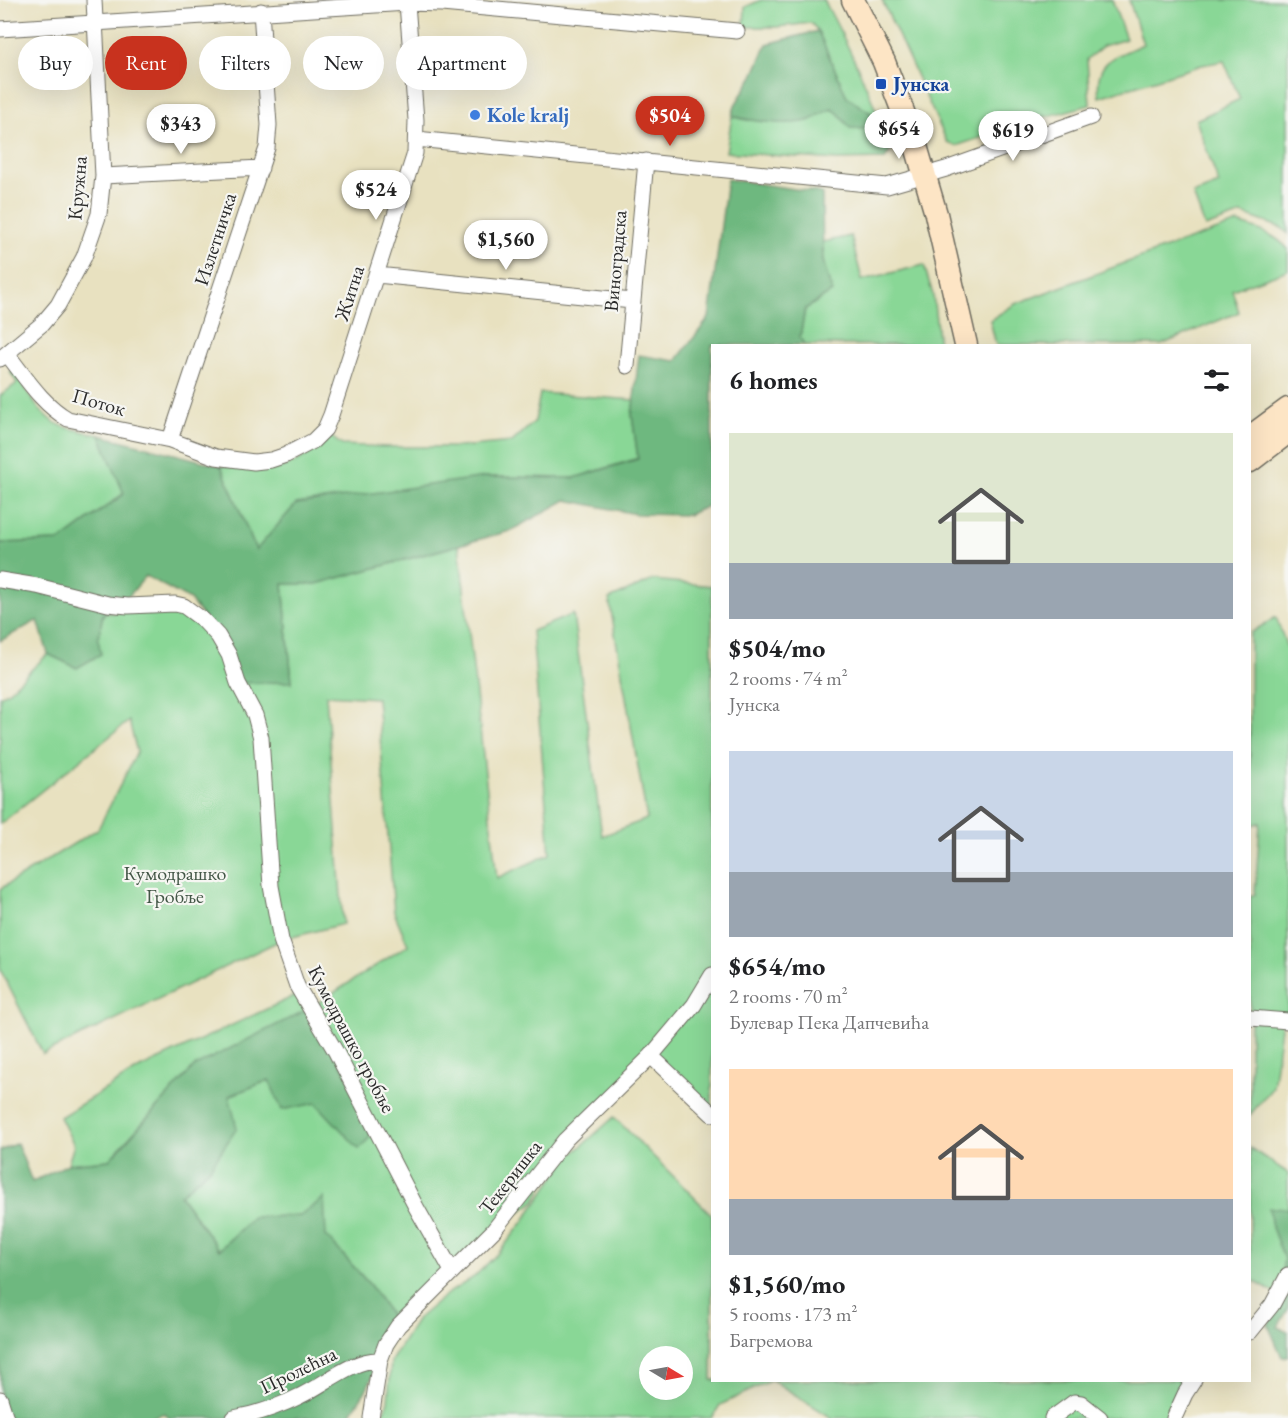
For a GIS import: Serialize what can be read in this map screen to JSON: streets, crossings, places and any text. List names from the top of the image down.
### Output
{
  "streets": {
    "street": [
      "Кружна",
      "Излетничка",
      "Виноградска",
      "Житна",
      "Поток",
      "Кумодрашко гробље",
      "Текеришка",
      "Пролећна"
    ]
  },
  "crossings": [
    ["Кружна", "Поток"],
    ["Излетничка", "Житна"],
    ["Излетничка", "Поток"],
    ["Житна", "Поток"],
    ["Кумодрашко гробље", "Текеришка"],
    ["Текеришка", "Пролећна"]
  ],
  "parks": ["Кумодрашко Гробље"],
  "places": {
    "transit": ["Јунска"],
    "other": ["Kole kralj"]
  },
  "north": "right",
  "page": {
    "chip": [
      "Buy",
      "Rent",
      "Filters",
      "New",
      "Apartment"
    ],
    "price": [
      "$504",
      "$343",
      "$654",
      "$619",
      "$524",
      "$1,560"
    ],
    "heading": "6 homes",
    "list": [
      {
        "name": "$504/mo",
        "note": "2 rooms · 74 m² · Јунска"
      },
      {
        "name": "$654/mo",
        "note": "2 rooms · 70 m² · Булевар Пека Дапчевића"
      },
      {
        "name": "$1,560/mo",
        "note": "5 rooms · 173 m² · Багремова"
      }
    ]
  }
}
